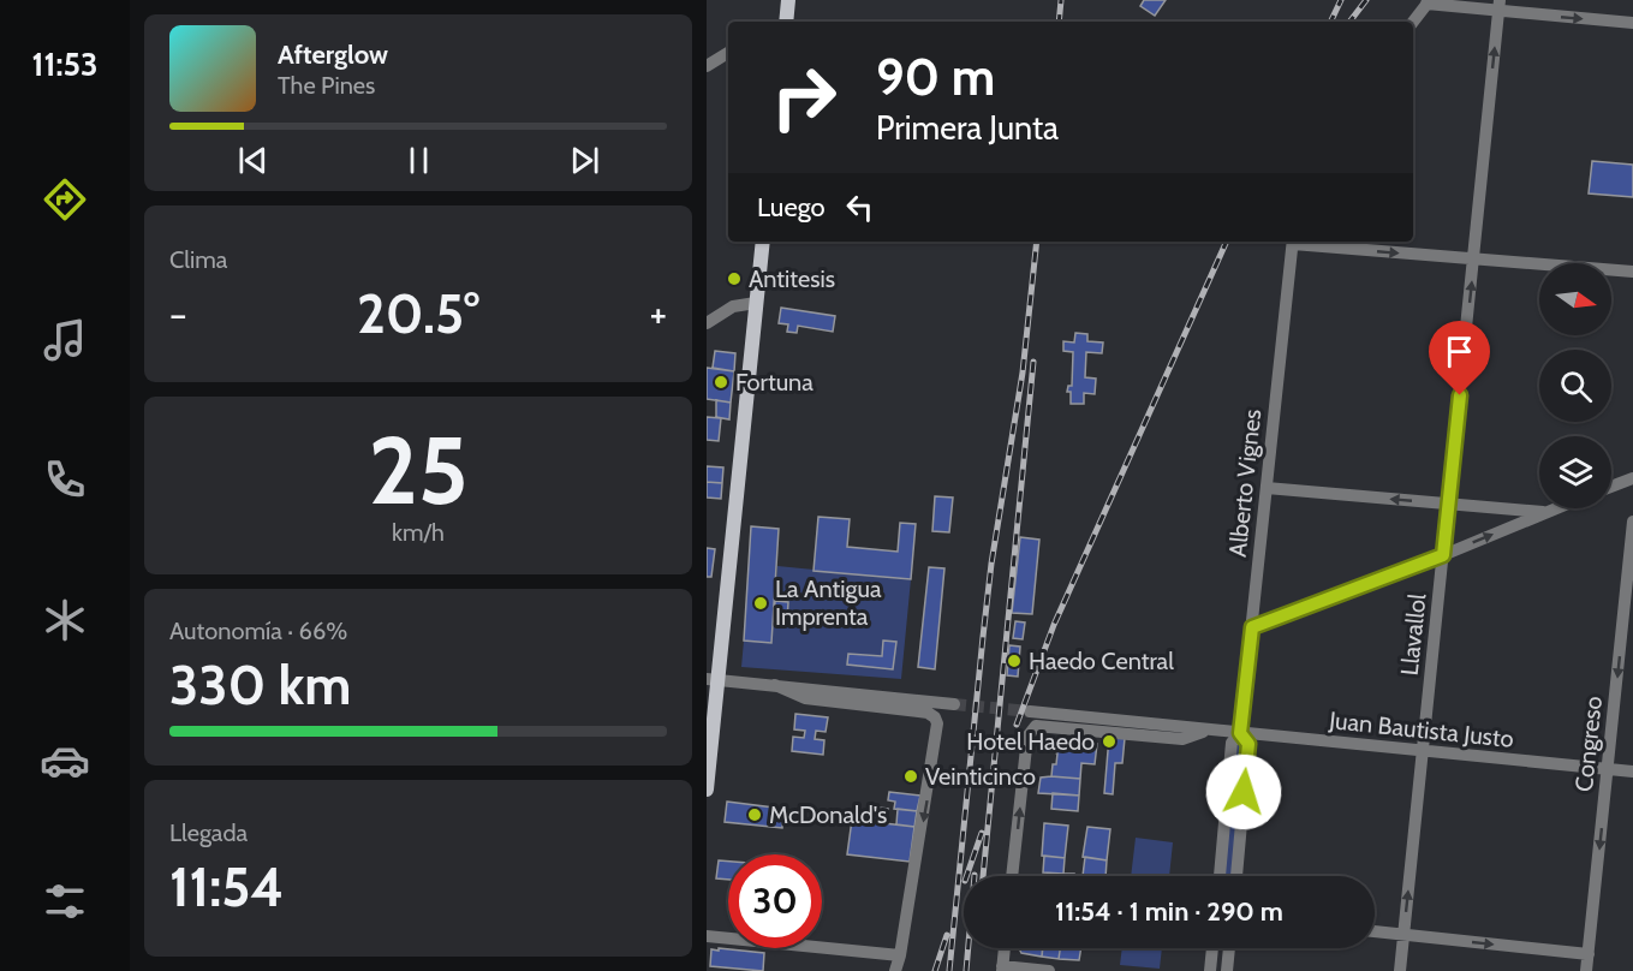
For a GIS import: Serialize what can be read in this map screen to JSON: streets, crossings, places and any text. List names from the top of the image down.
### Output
{
  "streets": {
    "street": [
      "Alberto Vignes",
      "Llavallol",
      "Juan Bautista Justo",
      "Congreso"
    ]
  },
  "crossings": [
    ["Alberto Vignes", "Juan Bautista Justo"],
    ["Llavallol", "Juan Bautista Justo"],
    ["Juan Bautista Justo", "Congreso"]
  ],
  "one_way": ["Llavallol", "Congreso"],
  "places": [
    "Antitesis",
    "Fortuna",
    "La Antigua Imprenta",
    "Haedo Central",
    "Hotel Haedo",
    "Veinticinco",
    "McDonald's"
  ],
  "north": "right",
  "page": {
    "tabs": "11:53",
    "turn": ["90 m", "Primera Junta"],
    "song": ["Afterglow", "The Pines"],
    "then": "Luego",
    "tile": [
      "Clima",
      ["25", "km/h"],
      ["Autonomía · 66%", "330 km"],
      ["Llegada", "11:54"]
    ],
    "heat": ["−", "20.5°", "+"],
    "limit": "30",
    "trip": "11:54 · 1 min · 290 m"
  }
}
